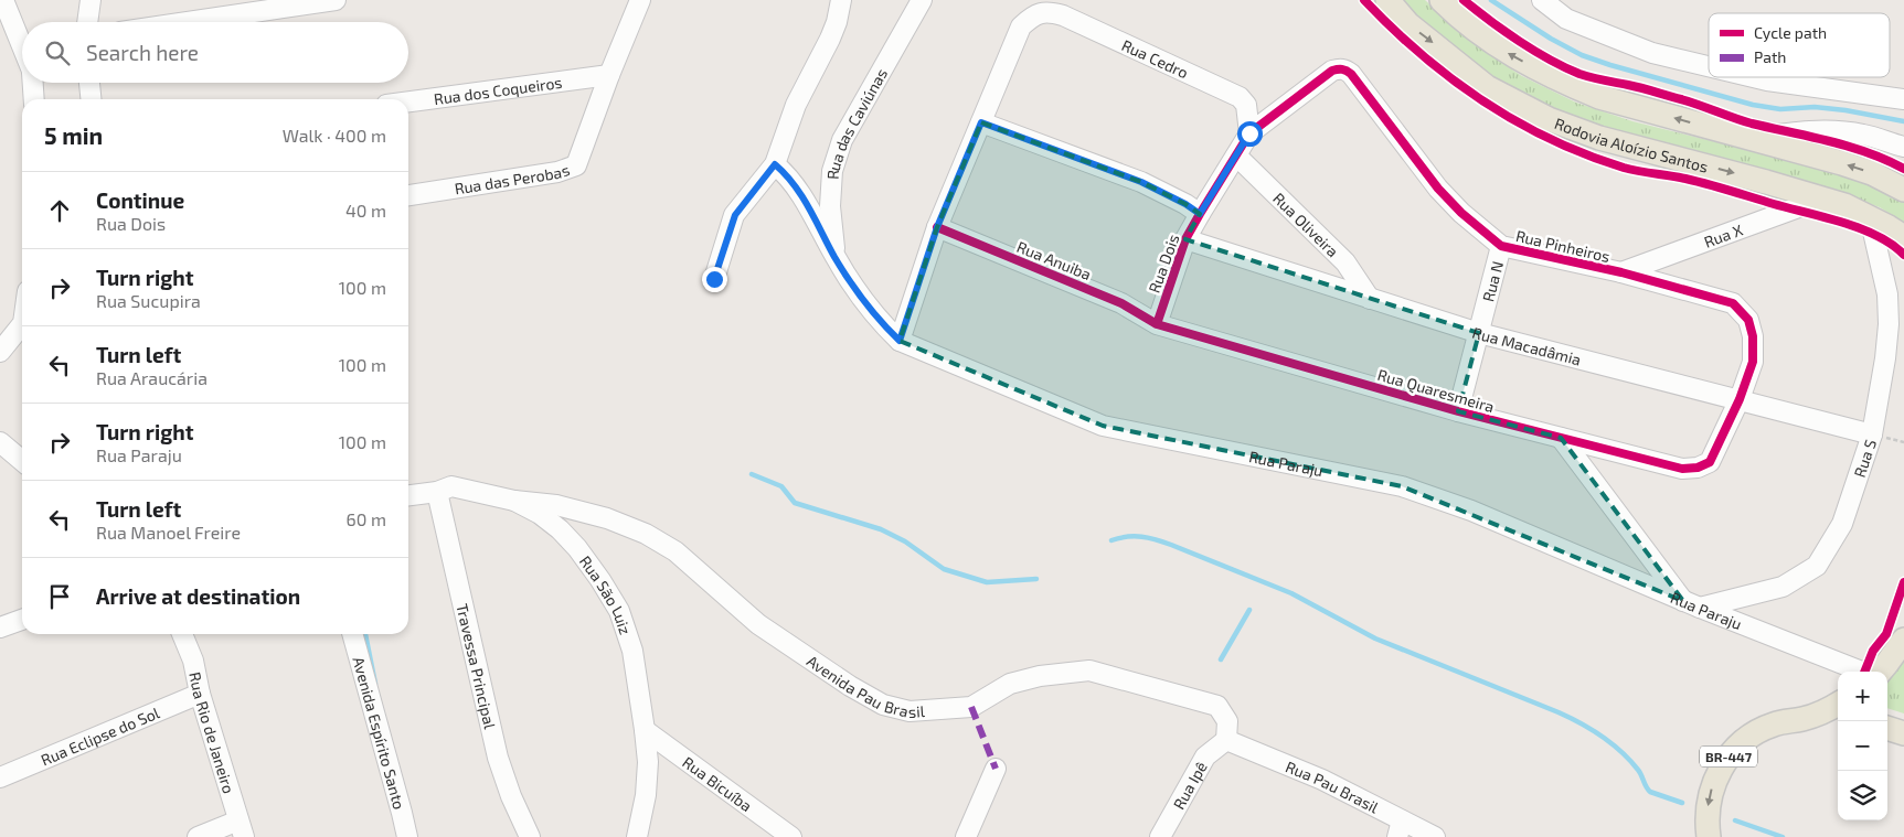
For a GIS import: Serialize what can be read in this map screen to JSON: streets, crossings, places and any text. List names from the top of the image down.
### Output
{
  "streets": {
    "main road": ["Rodovia Aloízio Santos", "BR-447"],
    "street": [
      "Rua Cedro",
      "Rua dos Coqueiros",
      "Rua das Caviúnas",
      "Rua das Perobas",
      "Rua Oliveira",
      "Rua X",
      "Rua Pinheiros",
      "Rua Anuiba",
      "Rua Dois",
      "Rua N",
      "Rua Macadâmia",
      "Rua Quaresmeira",
      "Rua S",
      "Rua Paraju",
      "Rua São Luiz",
      "Travessa Principal",
      "Avenida Pau Brasil",
      "Rua Rio de Janeiro",
      "Avenida Espírito Santo",
      "Rua Eclipse do Sol",
      "Rua Bicuíba",
      "Rua Ipê",
      "Rua Pau Brasil"
    ]
  },
  "crossings": [
    ["Rua Cedro", "Rua Dois"],
    ["Rua dos Coqueiros", "Rua das Perobas"],
    ["Rua das Caviúnas", "Rua Paraju"],
    ["Rodovia Aloízio Santos", "Rua X"],
    ["Rodovia Aloízio Santos", "Rua S"],
    ["Rua Oliveira", "Rua Dois"],
    ["Rua Oliveira", "Rua Macadâmia"],
    ["Rua X", "Rua Pinheiros"],
    ["Rua Pinheiros", "Rua Dois"],
    ["Rua Pinheiros", "Rua N"],
    ["Rua Pinheiros", "Rua Macadâmia"],
    ["Rua Pinheiros", "Rua Quaresmeira"],
    ["Rua Anuiba", "Rua Dois"],
    ["Rua Anuiba", "Rua Quaresmeira"],
    ["Rua Dois", "Rua Macadâmia"],
    ["Rua Dois", "Rua Quaresmeira"],
    ["Rua N", "Rua Macadâmia"],
    ["Rua N", "Rua Quaresmeira"],
    ["Rua Macadâmia", "Rua Quaresmeira"],
    ["Rua Macadâmia", "Rua S"],
    ["Rua S", "Rua Paraju"],
    ["Rua São Luiz", "Travessa Principal"],
    ["Rua São Luiz", "Avenida Pau Brasil"],
    ["Rua São Luiz", "Rua Bicuíba"],
    ["Avenida Pau Brasil", "Rua Ipê"],
    ["Avenida Pau Brasil", "Rua Pau Brasil"],
    ["Rua Rio de Janeiro", "Rua Eclipse do Sol"],
    ["Rua Ipê", "Rua Pau Brasil"]
  ],
  "legend": ["Cycle path", "Path"],
  "page": {
    "search": "Search here",
    "heading": ["5 min", "Walk · 400 m"],
    "list": [
      ["Continue", "Rua Dois", "40 m"],
      ["Turn right", "Rua Sucupira", "100 m"],
      ["Turn left", "Rua Araucária", "100 m"],
      ["Turn right", "Rua Paraju", "100 m"],
      ["Turn left", "Rua Manoel Freire", "60 m"],
      "Arrive at destination"
    ],
    "map_buttons": ["+", "−"]
  }
}
